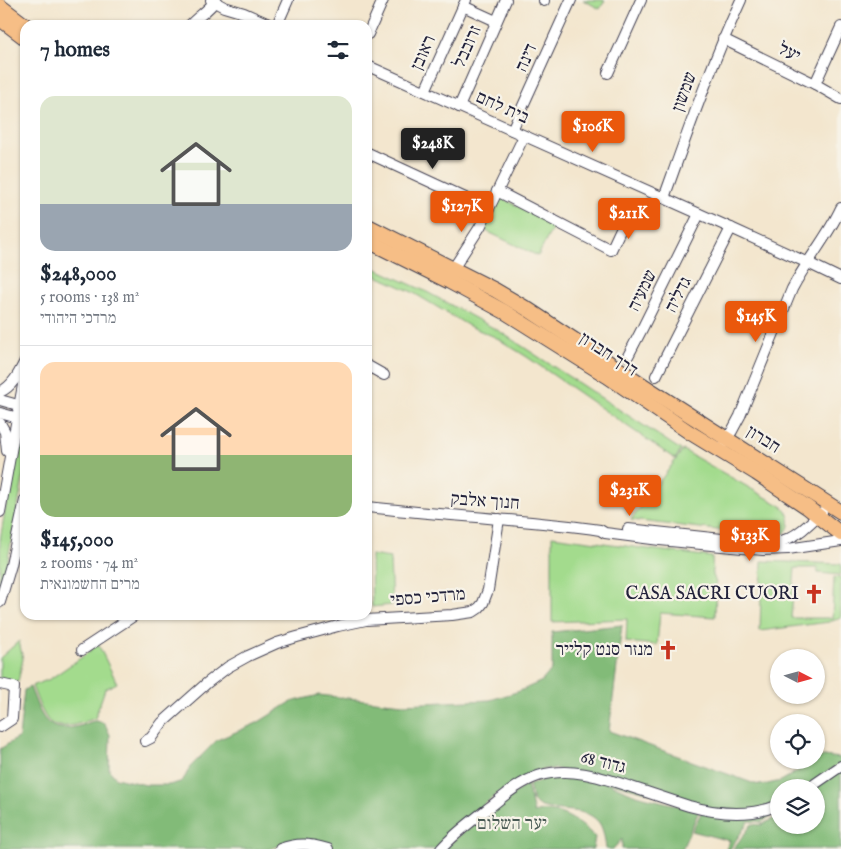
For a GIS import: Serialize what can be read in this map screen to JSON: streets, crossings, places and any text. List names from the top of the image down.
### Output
{
  "streets": {
    "highway": ["דרך חברון", "חברון"],
    "street": [
      "זרובבל",
      "ראובן",
      "יעל",
      "דינה",
      "שמשון",
      "בית לחם",
      "שמעיה",
      "גדליה",
      "חנוך אלבק",
      "מרדכי כספי",
      "גדוד 68"
    ]
  },
  "crossings": [
    ["זרובבל", "בית לחם"],
    ["ראובן", "בית לחם"],
    ["יעל", "שמשון"],
    ["דינה", "בית לחם"],
    ["שמשון", "בית לחם"],
    ["בית לחם", "שמעיה"],
    ["בית לחם", "גדליה"],
    ["דרך חברון", "חברון"],
    ["דרך חברון", "חנוך אלבק"],
    ["חברון", "חנוך אלבק"],
    ["חנוך אלבק", "מרדכי כספי"]
  ],
  "parks": ["יער השלום"],
  "places": {
    "church": ["CASA SACRI CUORI", "מנזר סנט קלייר"]
  },
  "north": "right",
  "page": {
    "heading": "7 homes",
    "list": [
      {
        "name": "$248,000",
        "note": "5 rooms · 138 m² · מרדכי היהודי"
      },
      {
        "name": "$145,000",
        "note": "2 rooms · 74 m² · מרים החשמונאית"
      }
    ],
    "price": [
      "$106K",
      "$248K",
      "$127K",
      "$211K",
      "$145K",
      "$231K",
      "$133K"
    ]
  }
}
